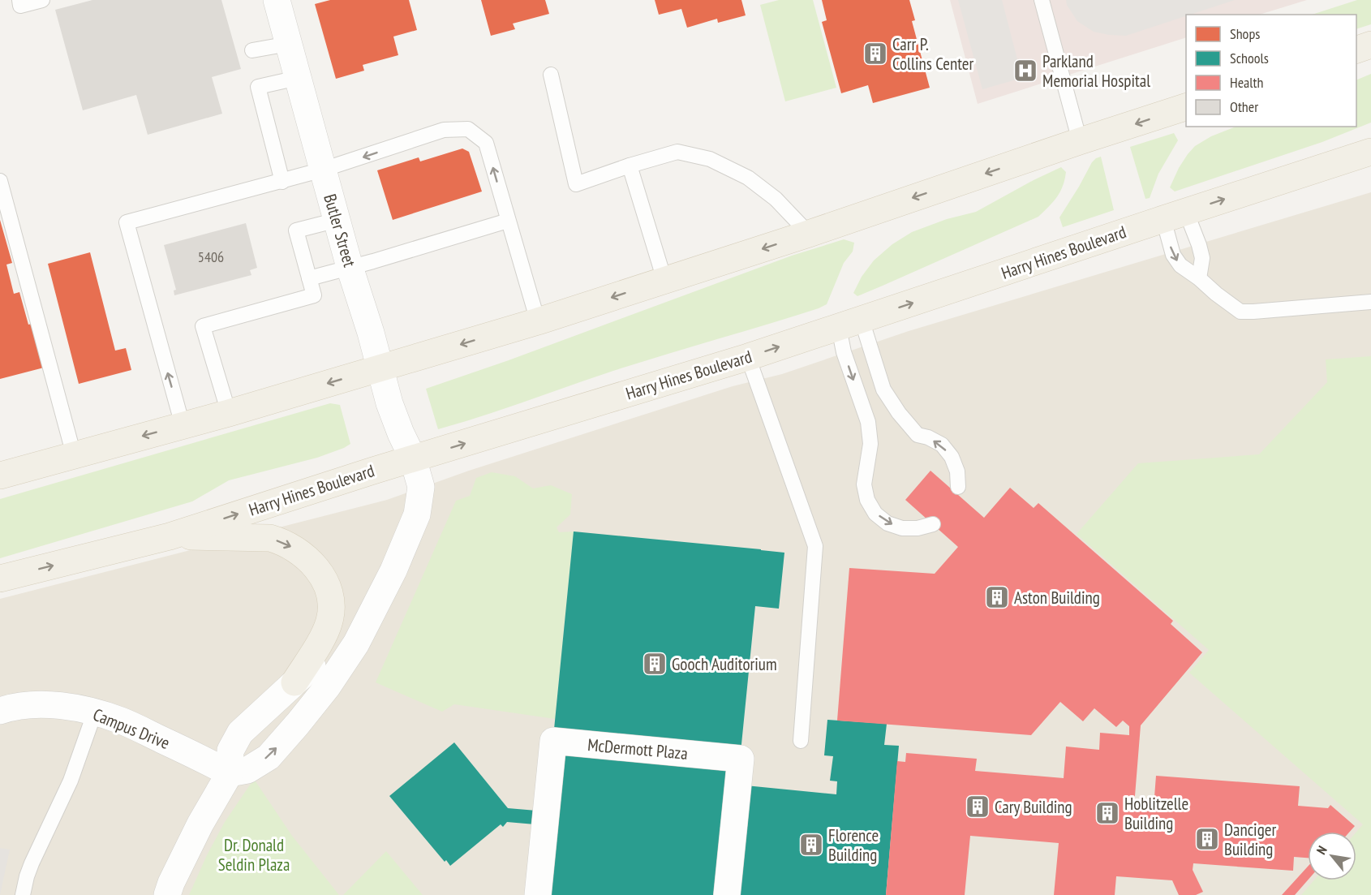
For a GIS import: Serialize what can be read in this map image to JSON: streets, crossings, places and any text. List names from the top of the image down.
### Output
{
  "streets": {
    "main road": ["Harry Hines Boulevard"],
    "street": ["Butler Street", "Campus Drive", "McDermott Plaza"]
  },
  "crossings": [
    ["Butler Street", "Harry Hines Boulevard"],
    ["Butler Street", "Campus Drive"]
  ],
  "parks": ["Dr. Donald Seldin Plaza"],
  "places": {
    "building": [
      "Carr P. Collins Center",
      "Aston Building",
      "Gooch Auditorium",
      "Cary Building",
      "Hoblitzelle Building",
      "Danciger Building",
      "Florence Building"
    ],
    "hospital": ["Parkland Memorial Hospital"]
  },
  "house_numbers": ["5406"],
  "legend": [
    "Shops",
    "Schools",
    "Health",
    "Other"
  ],
  "north": "top left"
}
